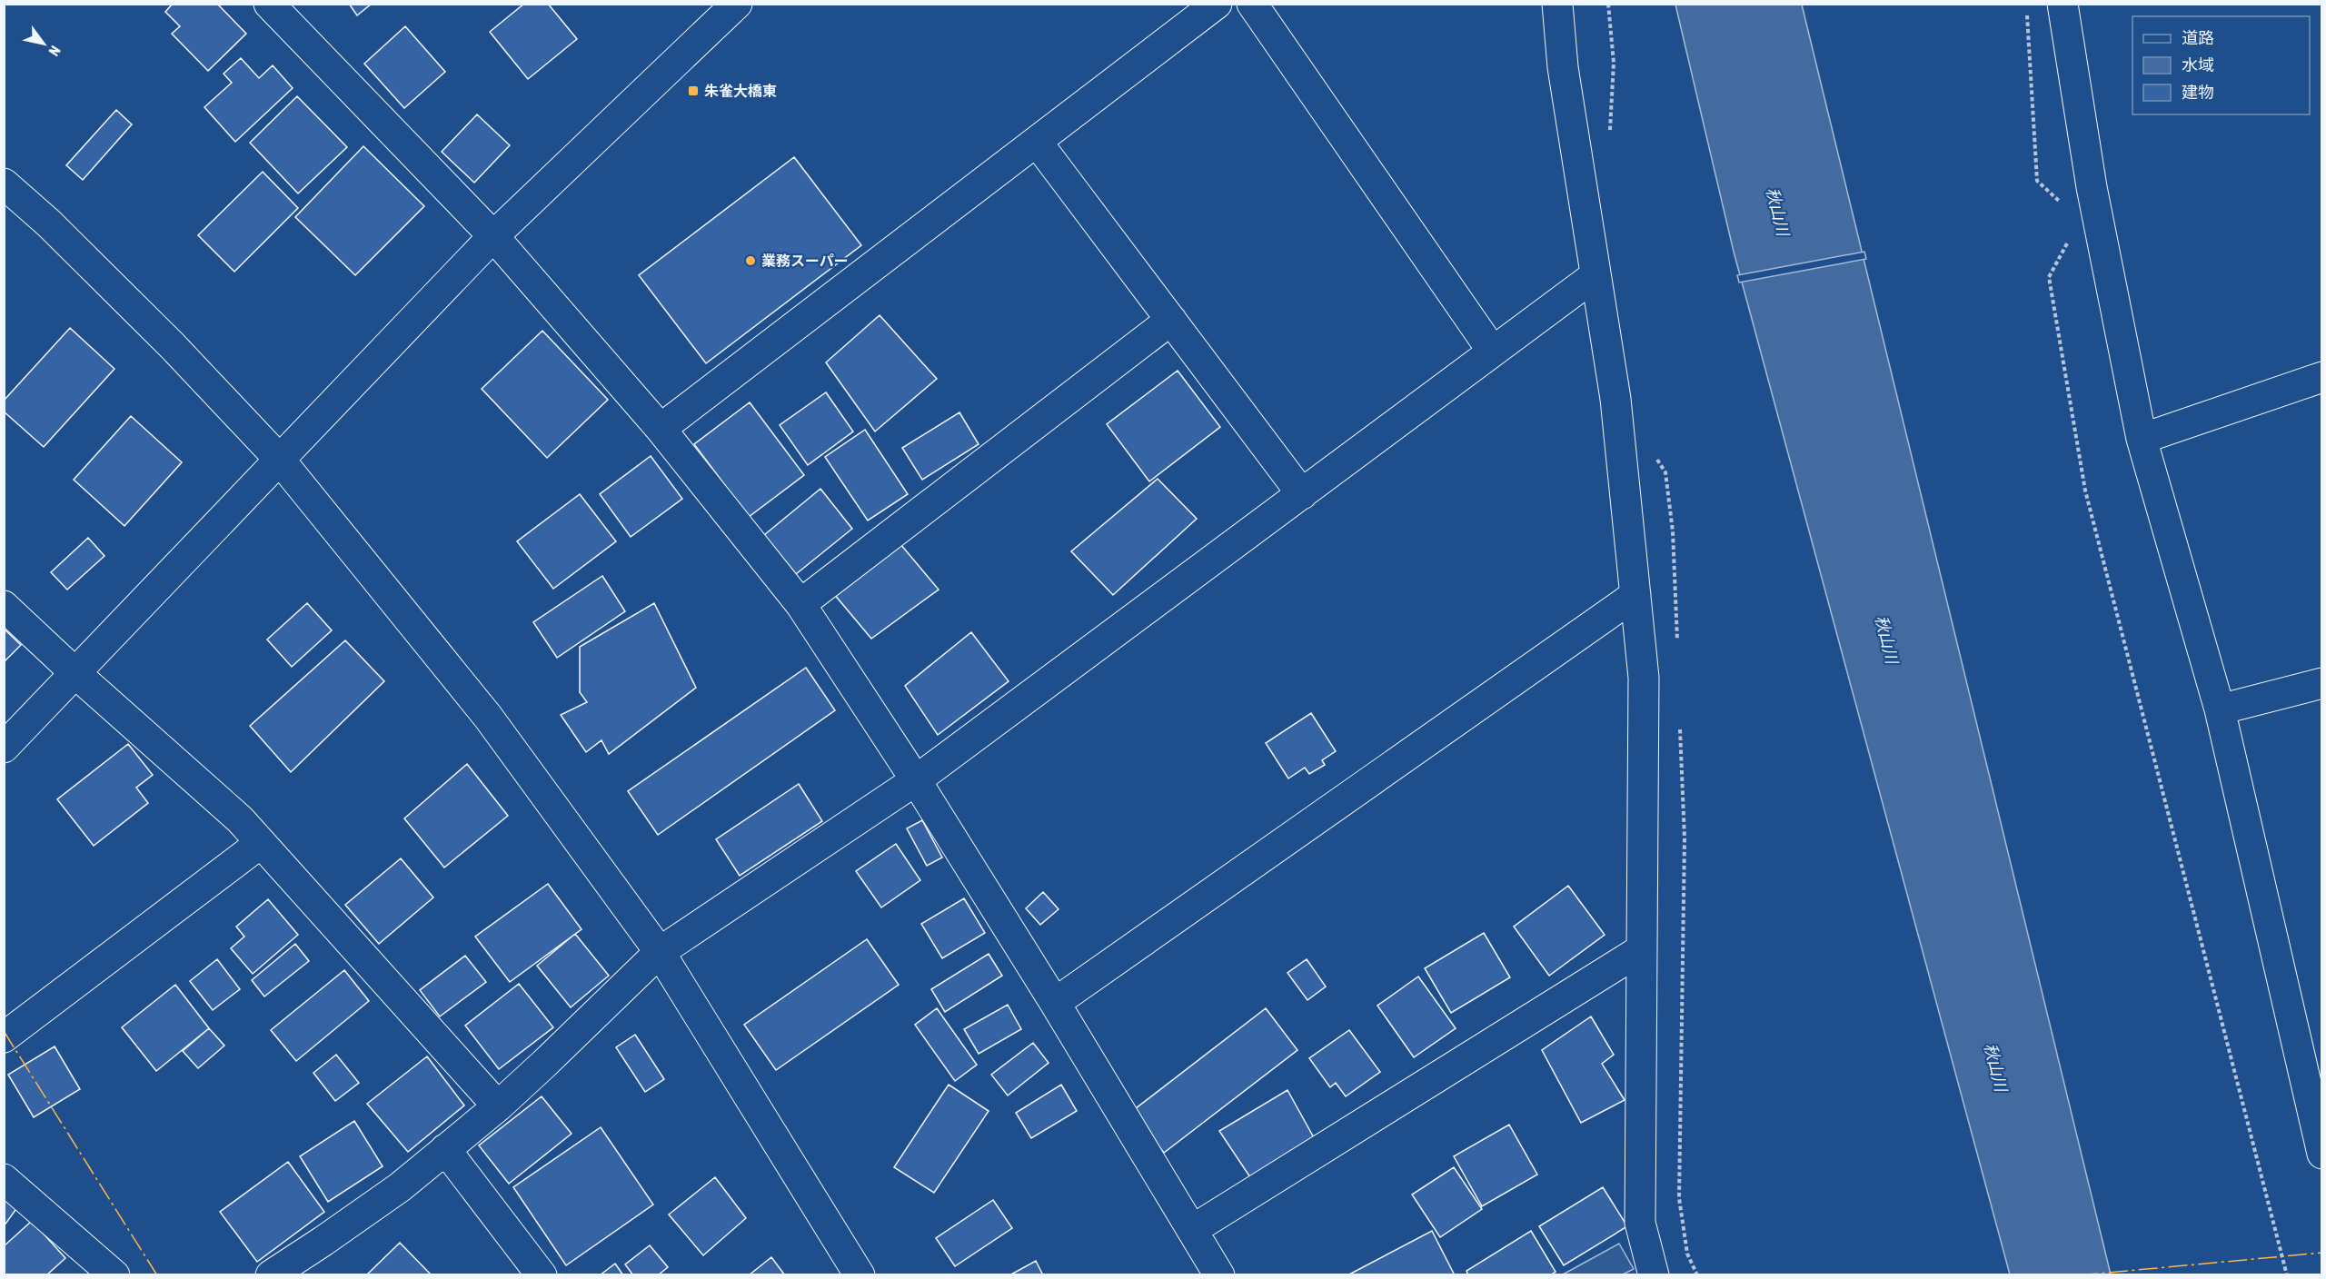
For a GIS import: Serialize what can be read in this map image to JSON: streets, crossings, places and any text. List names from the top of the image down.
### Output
{
  "water": ["秋山川"],
  "places": {
    "transit": ["朱雀大橋東"],
    "other": ["業務スーパー"]
  },
  "legend": ["道路", "水域", "建物"],
  "north": "bottom right"
}
